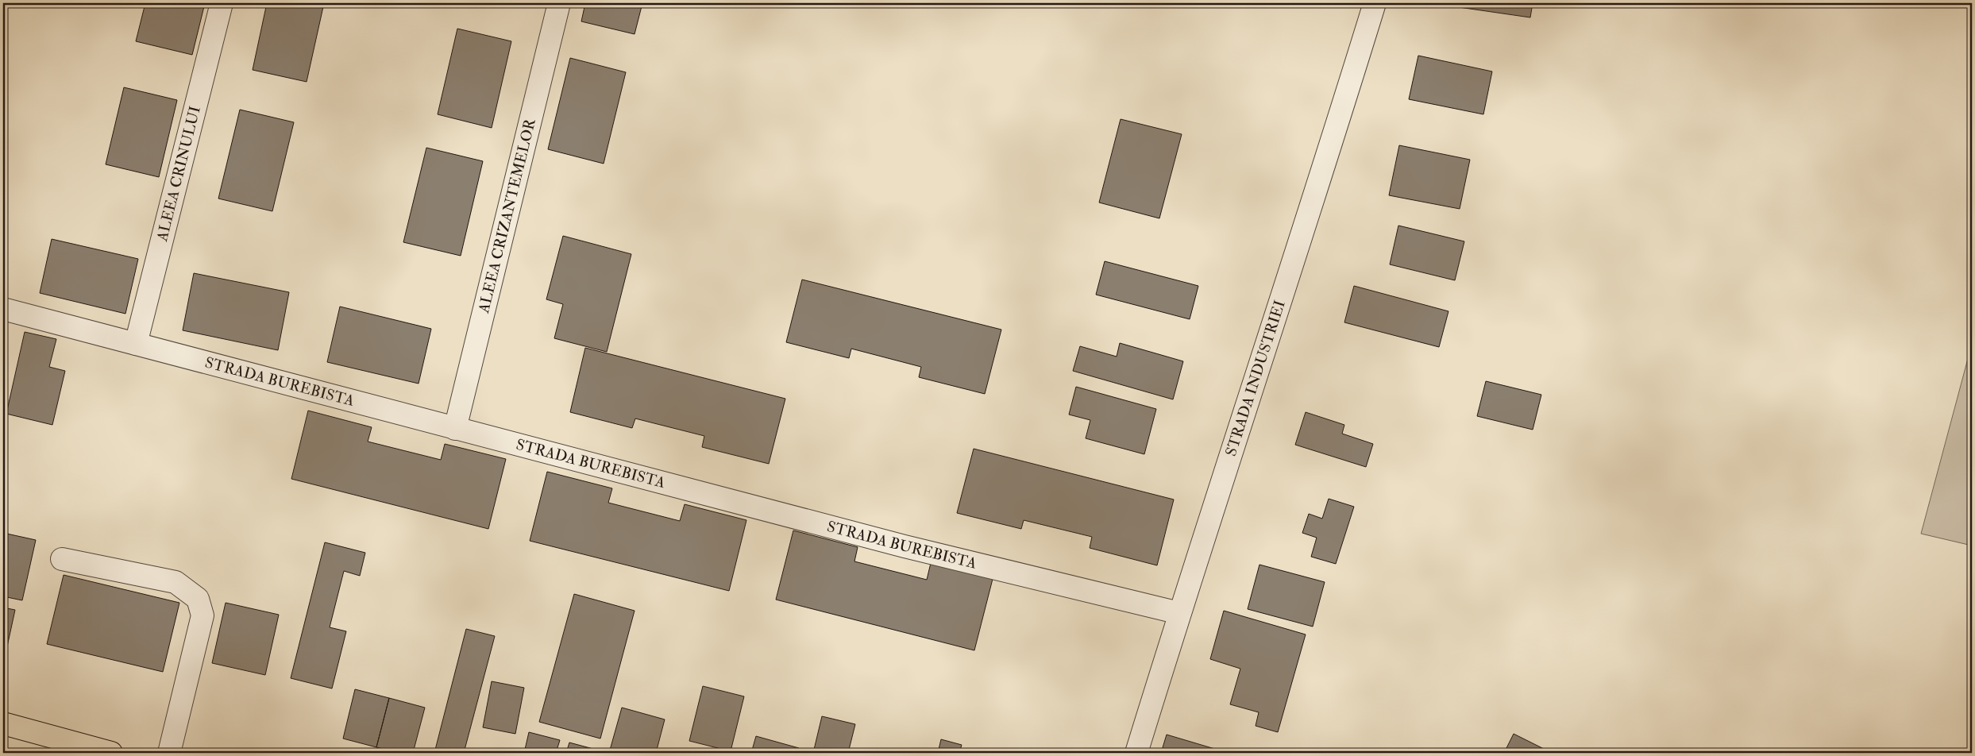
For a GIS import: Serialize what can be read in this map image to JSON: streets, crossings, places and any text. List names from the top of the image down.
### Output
{
  "streets": {
    "street": [
      "ALEEA CRINULUI",
      "ALEEA CRIZANTEMELOR",
      "STRADA INDUSTRIEI",
      "STRADA BUREBISTA"
    ]
  },
  "crossings": [
    ["ALEEA CRINULUI", "STRADA BUREBISTA"],
    ["ALEEA CRIZANTEMELOR", "STRADA BUREBISTA"],
    ["STRADA INDUSTRIEI", "STRADA BUREBISTA"]
  ]
}
